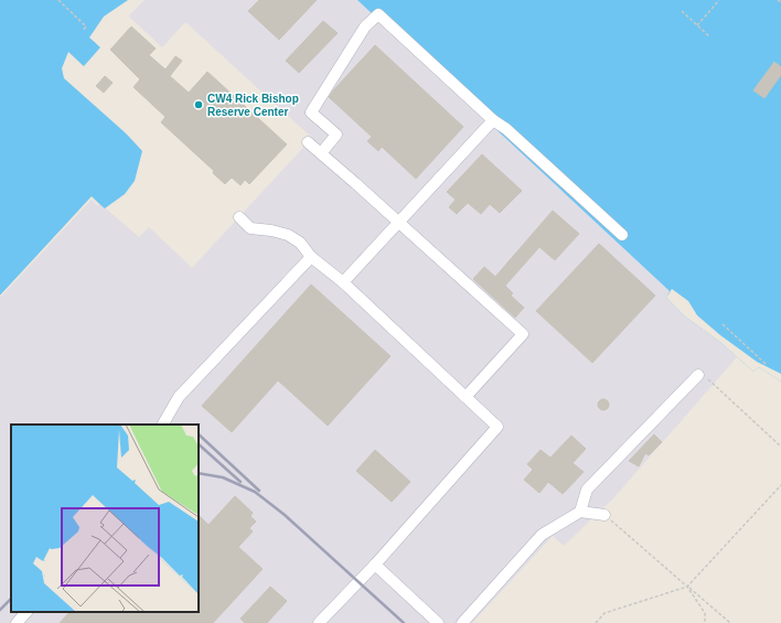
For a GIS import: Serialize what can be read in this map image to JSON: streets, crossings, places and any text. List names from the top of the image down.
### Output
{
  "places": ["CW4 Rick Bishop Reserve Center"]
}
